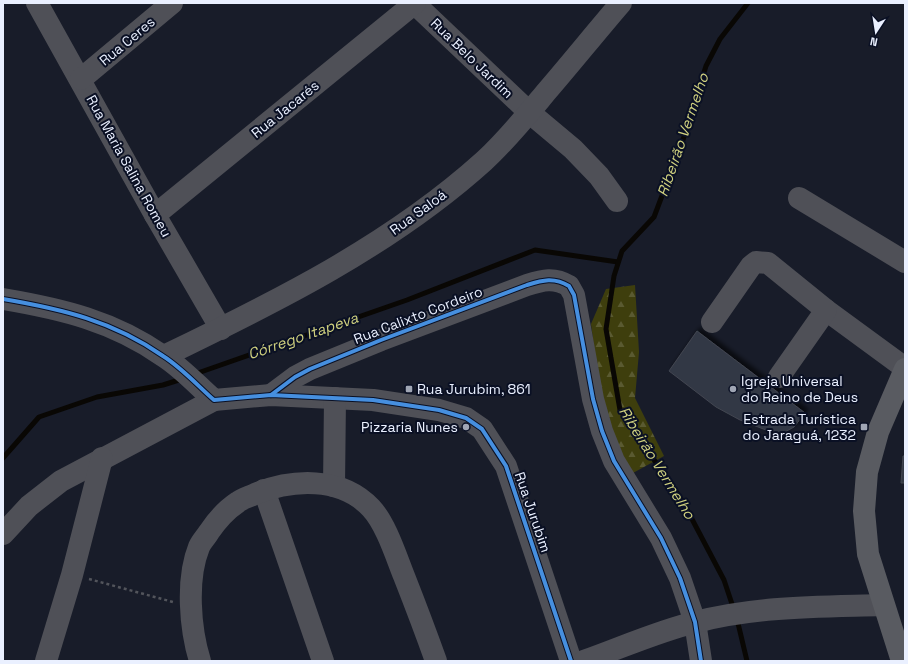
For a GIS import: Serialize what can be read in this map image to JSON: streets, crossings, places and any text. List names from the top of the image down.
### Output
{
  "streets": {
    "street": [
      "Rua Ceres",
      "Rua Belo Jardim",
      "Rua Jacarés",
      "Rua Maria Salina Romeu",
      "Rua Saloá",
      "Rua Calixto Cordeiro",
      "Rua Jurubim"
    ]
  },
  "crossings": [
    ["Rua Ceres", "Rua Maria Salina Romeu"],
    ["Rua Belo Jardim", "Rua Jacarés"],
    ["Rua Belo Jardim", "Rua Saloá"],
    ["Rua Jacarés", "Rua Maria Salina Romeu"],
    ["Rua Maria Salina Romeu", "Rua Saloá"],
    ["Rua Calixto Cordeiro", "Rua Jurubim"]
  ],
  "water": ["Ribeirão Vermelho", "Córrego Itapeva"],
  "places": {
    "transit": ["Rua Jurubim, 861", "Estrada Turística do Jaraguá, 1232"],
    "other": ["Igreja Universal do Reino de Deus", "Pizzaria Nunes"]
  },
  "north": "bottom"
}
